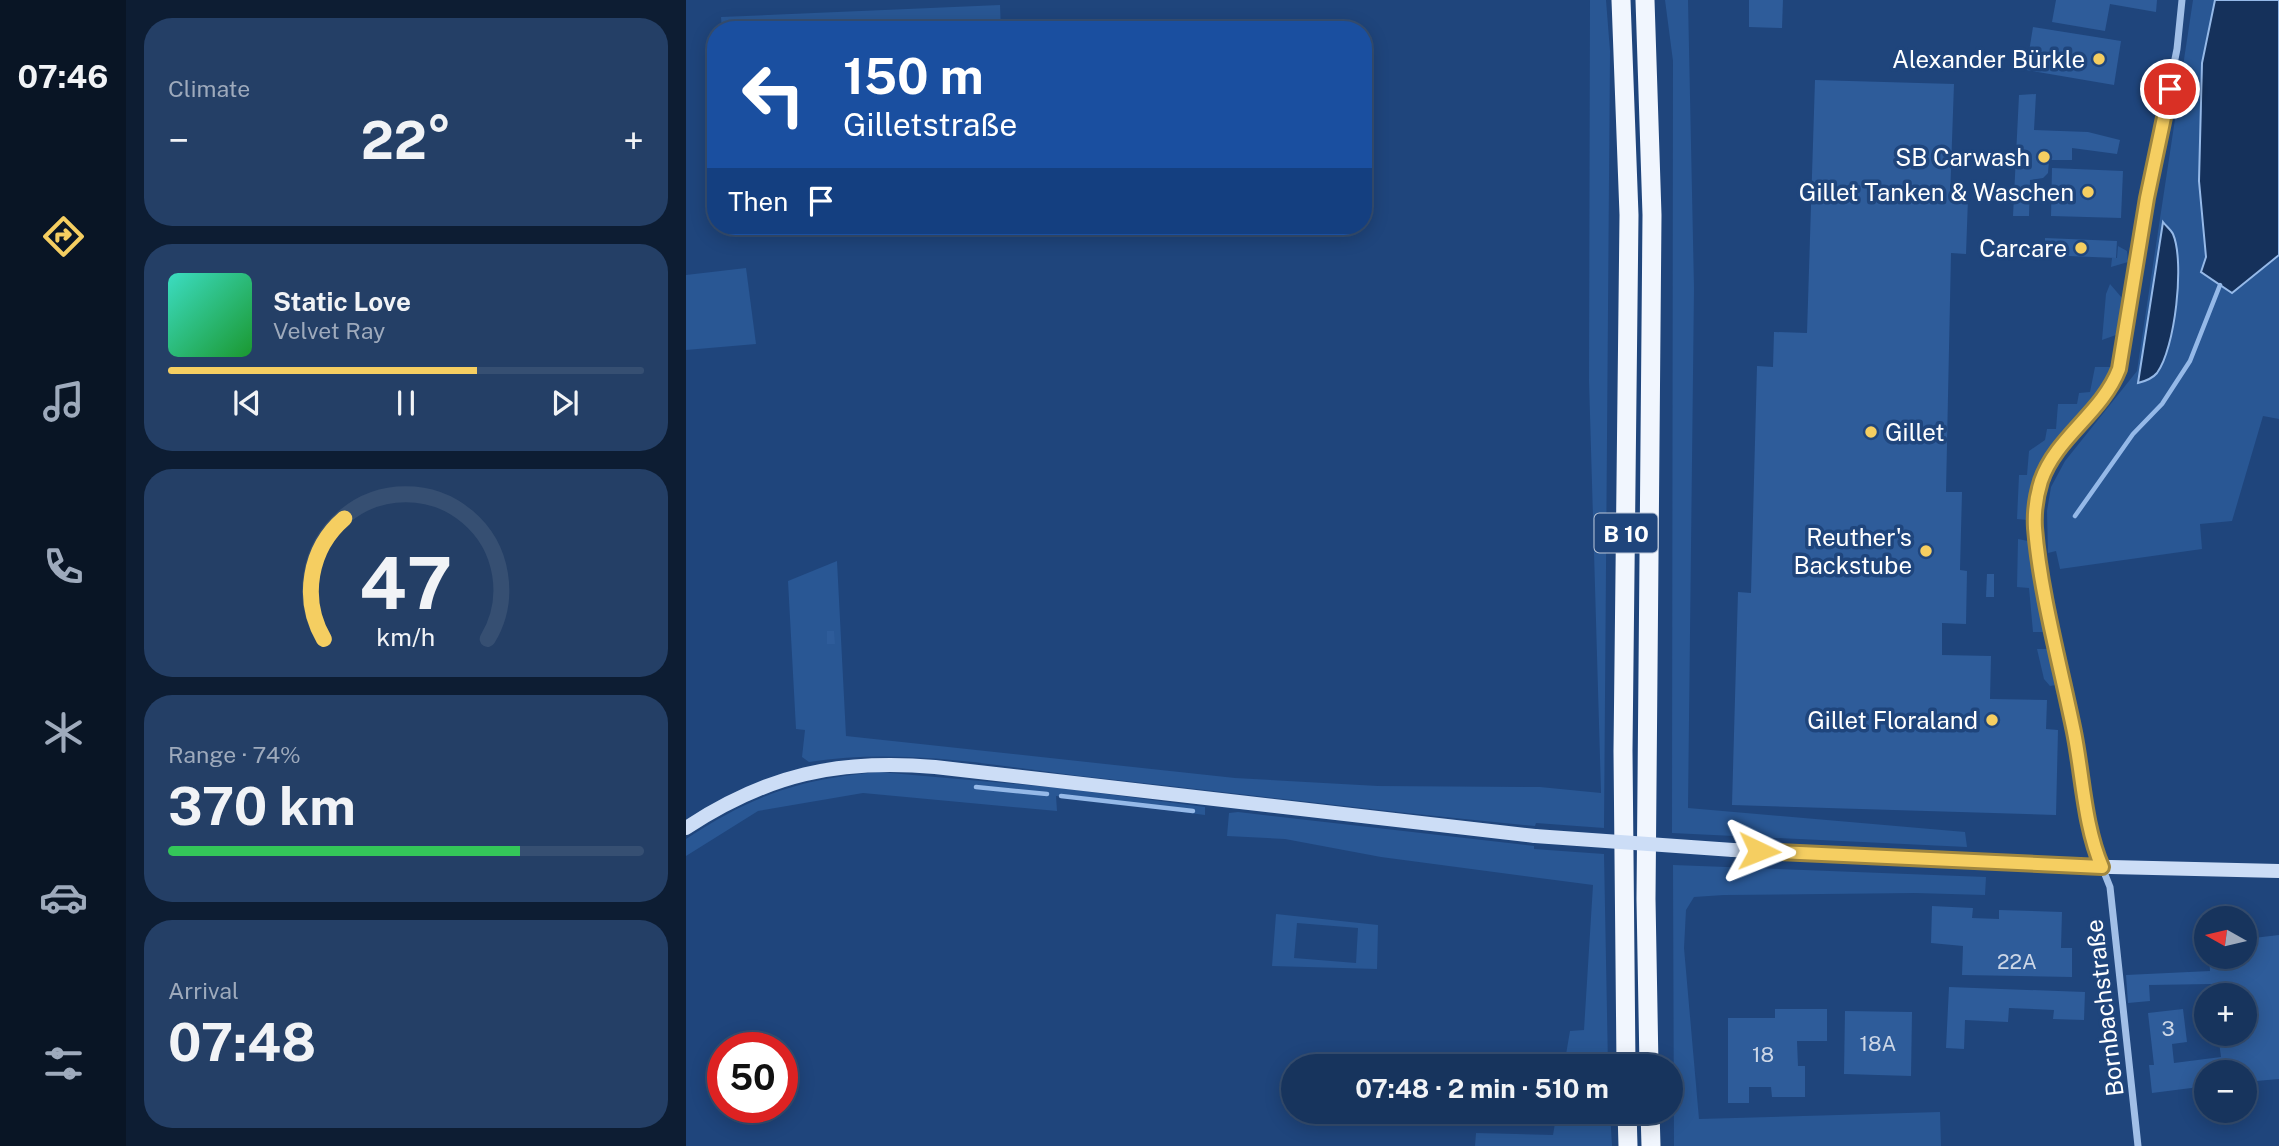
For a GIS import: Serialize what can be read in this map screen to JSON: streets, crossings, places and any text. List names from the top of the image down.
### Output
{
  "streets": {
    "highway": ["B 10"],
    "street": ["Bornbachstraße"]
  },
  "places": [
    "Alexander Bürkle",
    "SB Carwash",
    "Gillet Tanken & Waschen",
    "Carcare",
    "Gillet",
    "Reuther's Backstube",
    "Gillet Floraland"
  ],
  "house_numbers": [
    "22A",
    "3",
    "18A",
    "18"
  ],
  "north": "left",
  "page": {
    "tabs": "07:46",
    "tile": [
      "Climate",
      ["Range · 74%", "370 km"],
      ["Arrival", "07:48"]
    ],
    "turn": ["150 m", "Gilletstraße"],
    "heat": ["−", "22°", "+"],
    "then": "Then",
    "song": ["Static Love", "Velvet Ray"],
    "map_buttons": ["+", "−"],
    "limit": "50",
    "trip": "07:48 · 2 min · 510 m",
    "gauge": ["47", "km/h"]
  }
}
